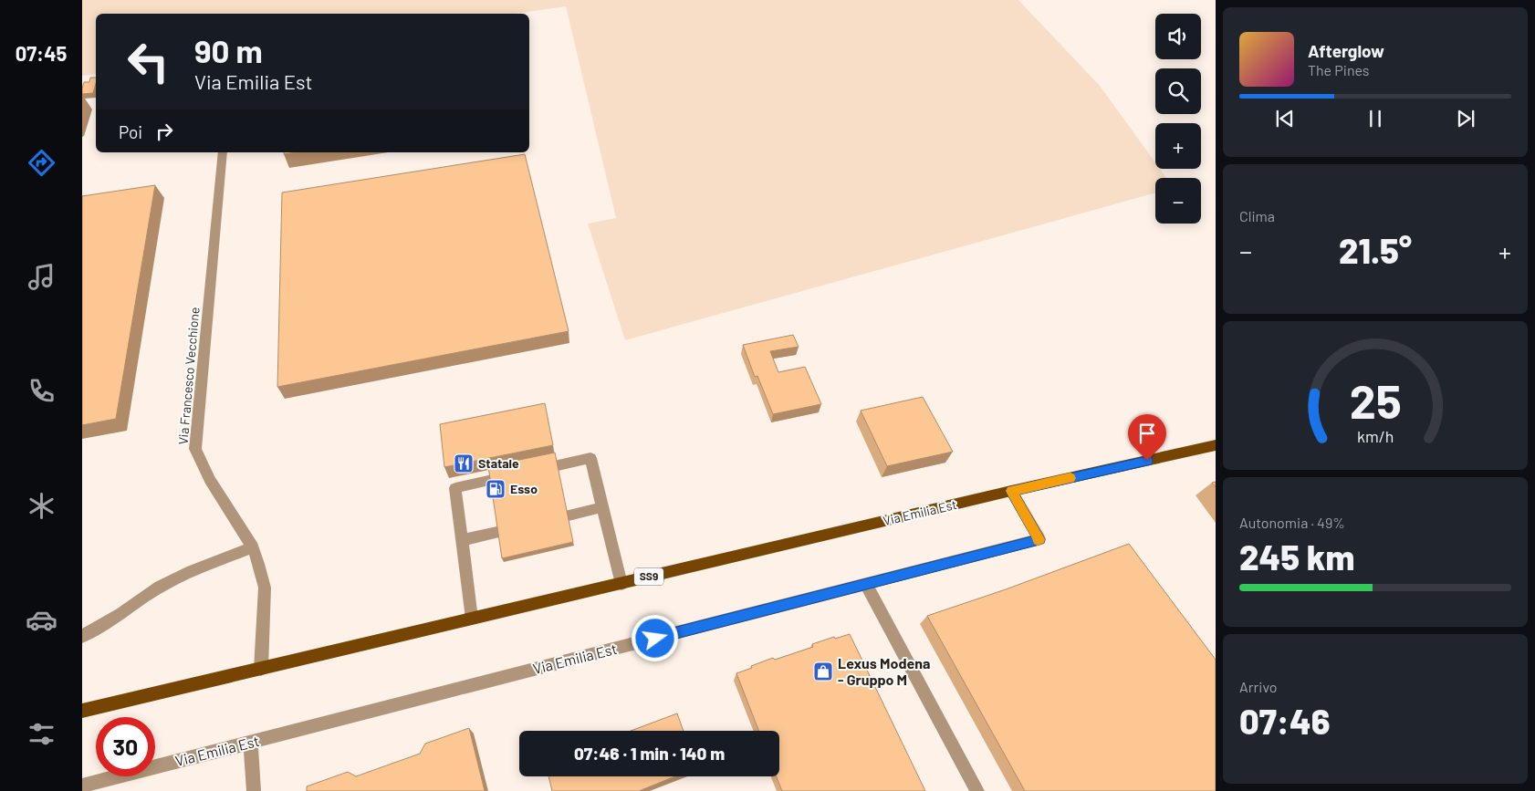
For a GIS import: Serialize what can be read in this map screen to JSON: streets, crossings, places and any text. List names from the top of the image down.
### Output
{
  "streets": {
    "main road": ["Via Emilia Est", "SS9"],
    "street": ["Via Francesco Vecchione"]
  },
  "crossings": [
    ["Via Francesco Vecchione", "Via Emilia Est"]
  ],
  "places": {
    "restaurant": ["Statale"],
    "fuel station": ["Esso"],
    "shop": ["Lexus Modena - Gruppo M"]
  },
  "page": {
    "tabs": "07:45",
    "map_buttons": ["+", "−"],
    "turn": ["90 m", "Via Emilia Est"],
    "song": ["Afterglow", "The Pines"],
    "then": "Poi",
    "tile": [
      "Clima",
      ["Autonomia · 49%", "245 km"],
      ["Arrivo", "07:46"]
    ],
    "heat": ["−", "21.5°", "+"],
    "limit": "30",
    "trip": "07:46 · 1 min · 140 m",
    "gauge": ["25", "km/h"]
  }
}
